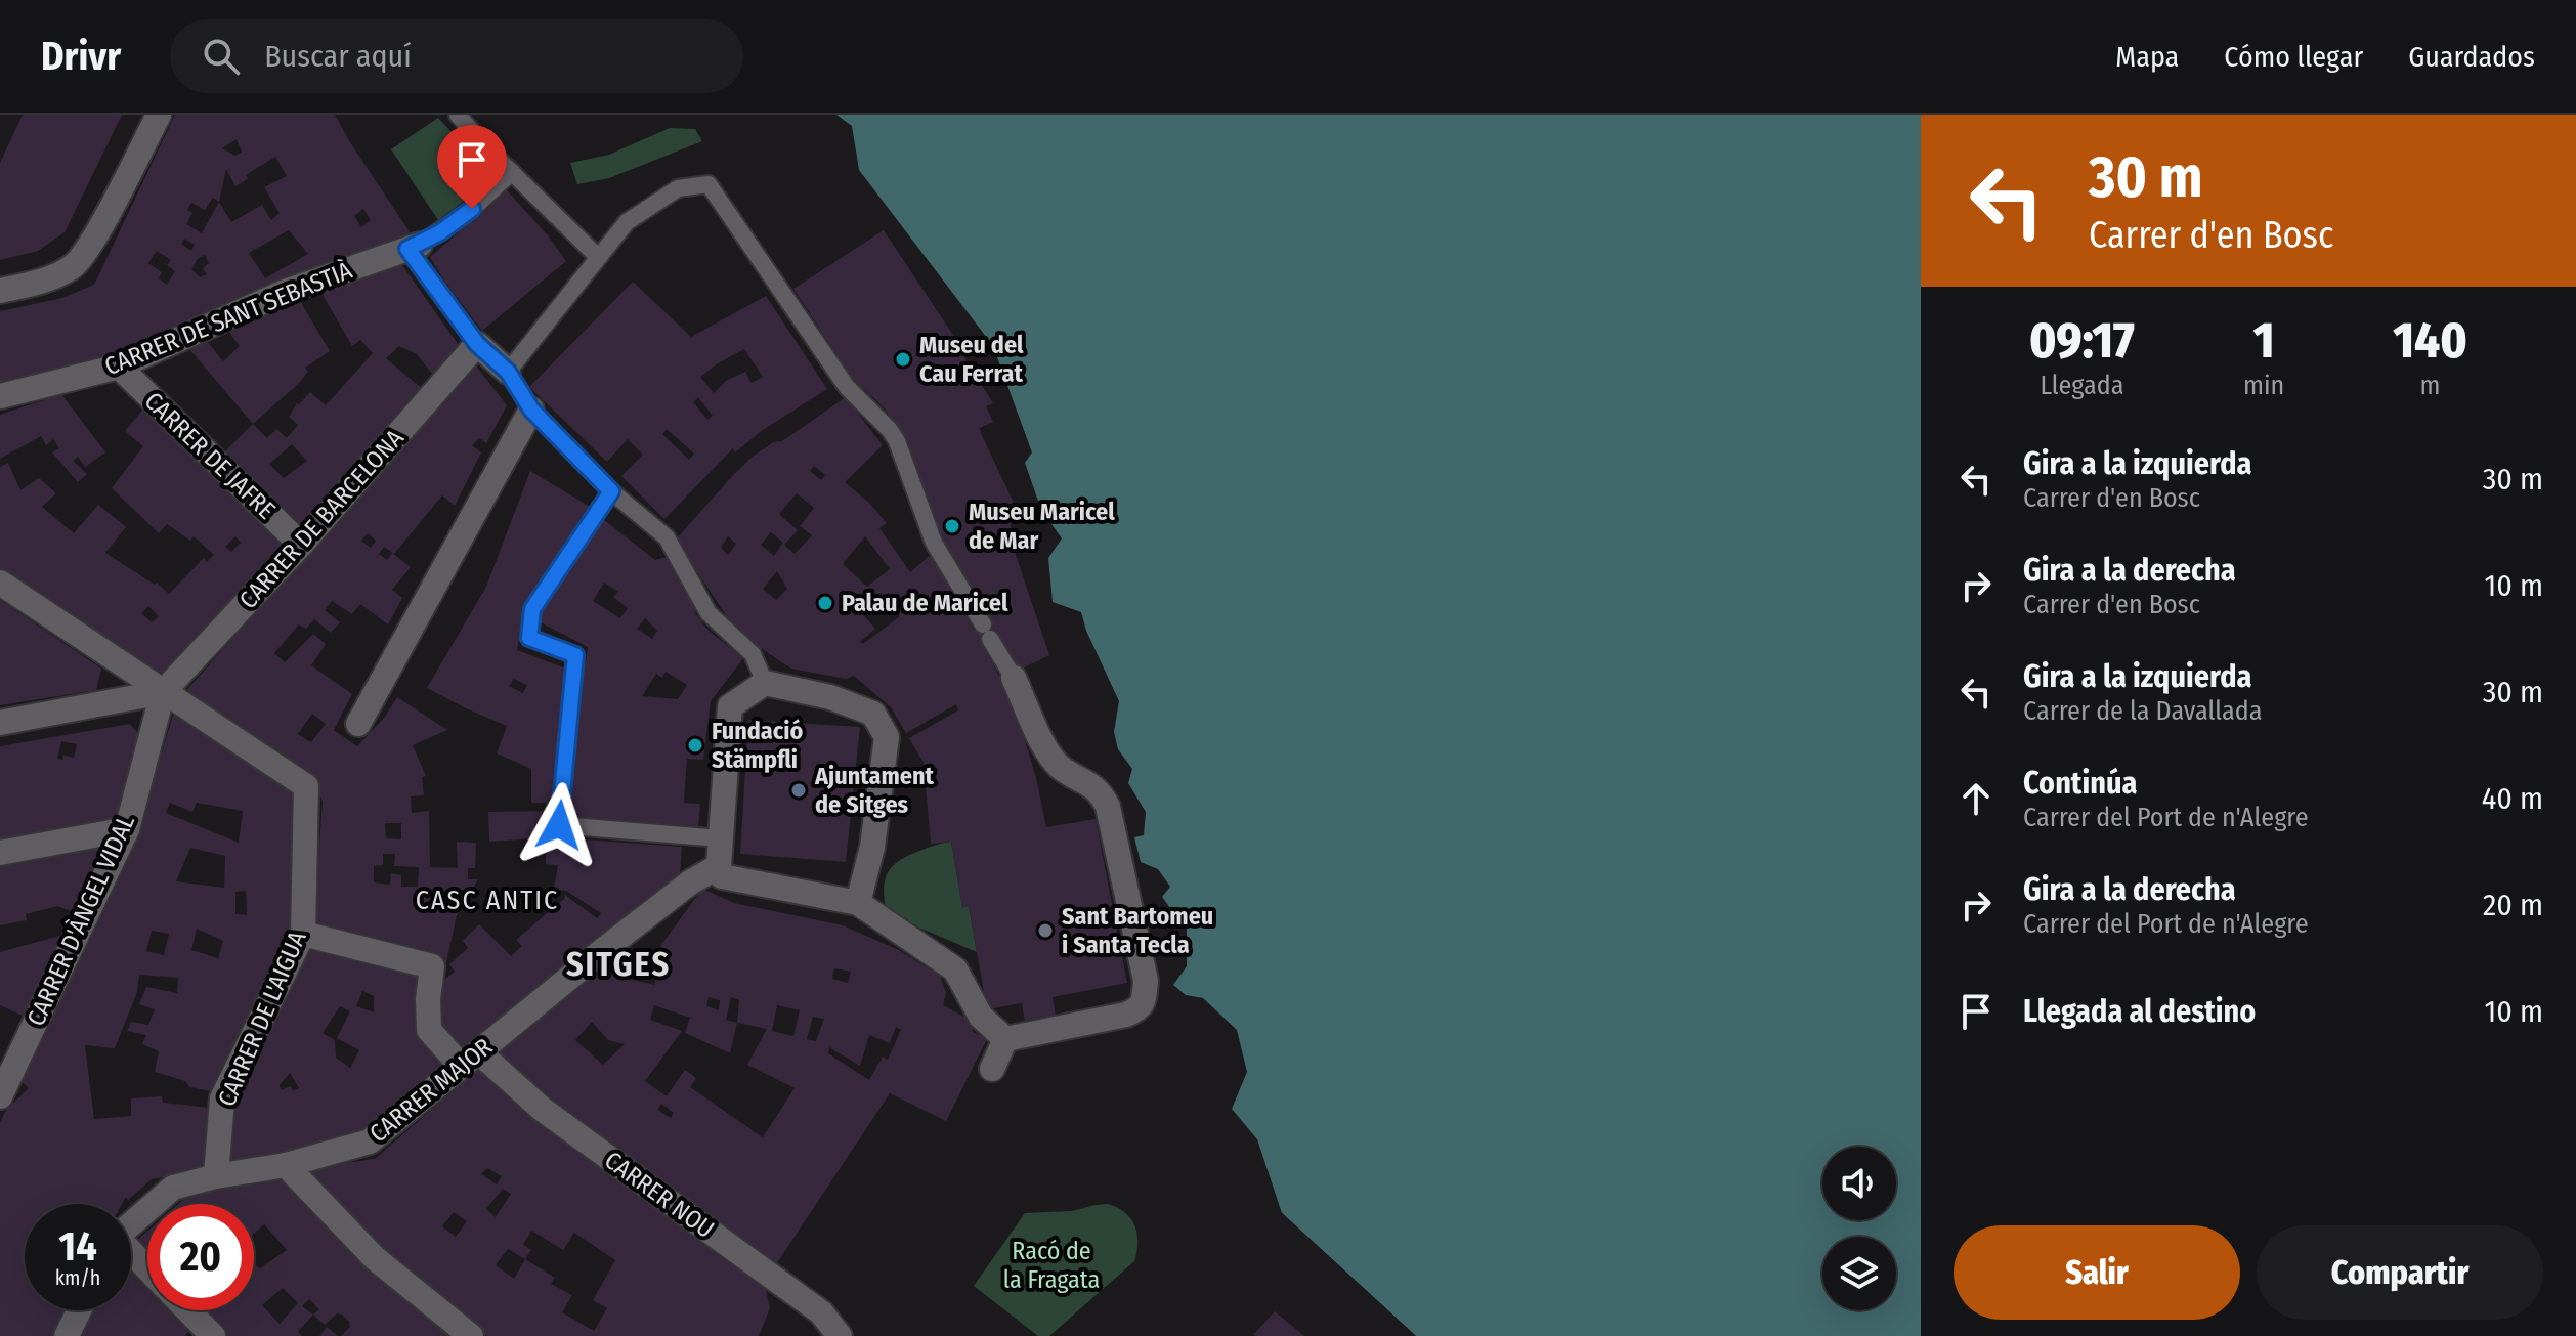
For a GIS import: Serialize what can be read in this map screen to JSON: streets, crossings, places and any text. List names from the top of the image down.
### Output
{
  "streets": {
    "street": [
      "CARRER DE SANT SEBASTIÀ",
      "CARRER DE JAFRE",
      "CARRER DE BARCELONA",
      "CARRER D'ÀNGEL VIDAL",
      "CARRER DE L'AIGUA",
      "CARRER MAJOR",
      "CARRER NOU"
    ]
  },
  "crossings": [
    ["CARRER DE SANT SEBASTIÀ", "CARRER DE JAFRE"],
    ["CARRER DE JAFRE", "CARRER DE BARCELONA"],
    ["CARRER DE BARCELONA", "CARRER D'ÀNGEL VIDAL"],
    ["CARRER DE BARCELONA", "CARRER DE L'AIGUA"],
    ["CARRER D'ÀNGEL VIDAL", "CARRER DE L'AIGUA"],
    ["CARRER DE L'AIGUA", "CARRER MAJOR"],
    ["CARRER DE L'AIGUA", "CARRER NOU"],
    ["CARRER MAJOR", "CARRER NOU"]
  ],
  "districts": ["CASC ANTIC", "SITGES"],
  "parks": ["Racó de la Fragata"],
  "places": [
    "Museu del Cau Ferrat",
    "Museu Maricel de Mar",
    "Palau de Maricel",
    "Fundació Stämpfli",
    "Ajuntament de Sitges",
    "Sant Bartomeu i Santa Tecla"
  ],
  "page": {
    "header": "Drivr",
    "search": "Buscar aquí",
    "nav": ["Mapa", "Cómo llegar", "Guardados"],
    "turn": ["30 m", "Carrer d'en Bosc"],
    "eta": [
      "09:17",
      "Llegada",
      "1",
      "min",
      "140",
      "m"
    ],
    "list": [
      {
        "name": "Gira a la izquierda",
        "note": "Carrer d'en Bosc",
        "value": "30 m"
      },
      {
        "name": "Gira a la derecha",
        "note": "Carrer d'en Bosc",
        "value": "10 m"
      },
      {
        "name": "Gira a la izquierda",
        "note": "Carrer de la Davallada",
        "value": "30 m"
      },
      {
        "name": "Continúa",
        "note": "Carrer del Port de n'Alegre",
        "value": "40 m"
      },
      {
        "name": "Gira a la derecha",
        "note": "Carrer del Port de n'Alegre",
        "value": "20 m"
      },
      {
        "name": "Llegada al destino",
        "value": "10 m"
      }
    ],
    "speed": "14 km/h",
    "limit": "20",
    "buttons": ["Salir", "Compartir"]
  }
}
